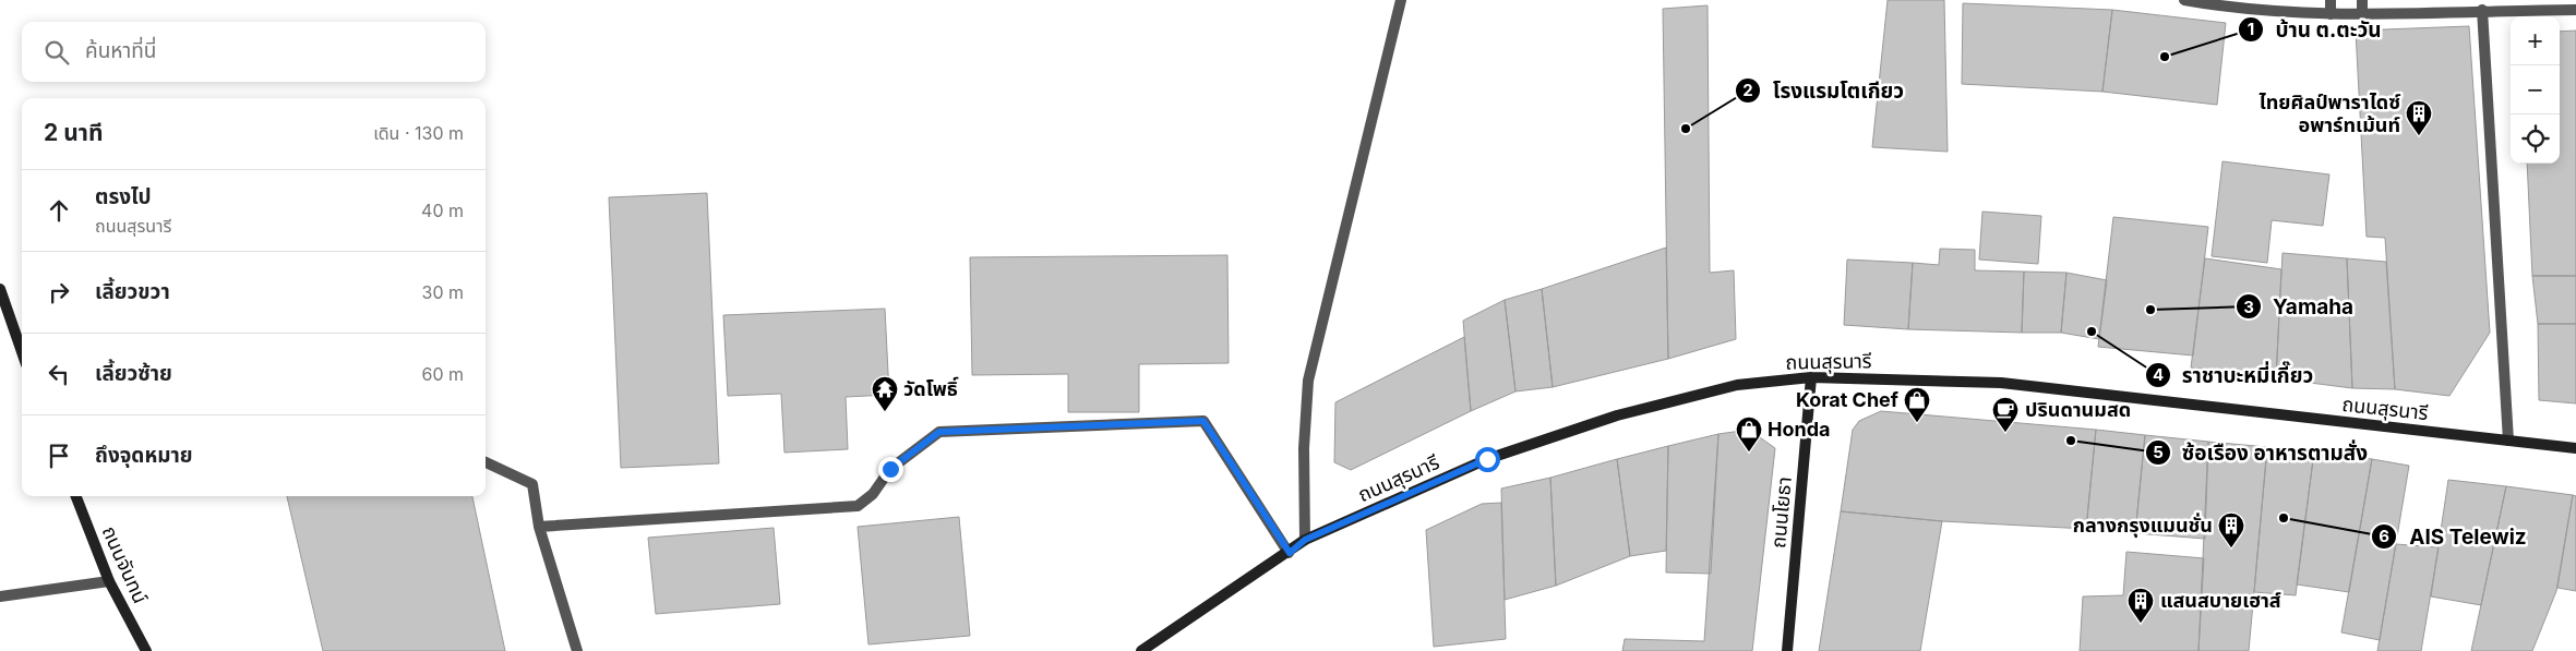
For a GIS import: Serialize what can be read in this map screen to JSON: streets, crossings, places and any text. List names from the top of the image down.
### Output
{
  "streets": {
    "main road": ["ถนนสุรนารี", "ถนนโยธา", "ถนนจันทน์"]
  },
  "crossings": [
    ["ถนนสุรนารี", "ถนนโยธา"]
  ],
  "places": {
    "other": [
      "บ้าน ต.ตะวัน",
      "โรงแรมโตเกียว",
      "Yamaha",
      "ราชาบะหมี่เกี๊ยว",
      "ซ้อเรือง อาหารตามสั่ง",
      "AIS Telewiz"
    ],
    "building": ["ไทยศิลป์พาราไดซ์ อพาร์ทเม้นท์", "กลางกรุงแมนชั่น", "แสนสบายเฮาส์"],
    "temple": ["วัดโพธิ์"],
    "shop": ["Korat Chef", "Honda"],
    "cafe": ["ปรินดานมสด"]
  },
  "page": {
    "map_buttons": ["+", "−"],
    "search": "ค้นหาที่นี่",
    "heading": ["2 นาที", "เดิน · 130 m"],
    "list": [
      ["ตรงไป", "ถนนสุรนารี", "40 m"],
      ["เลี้ยวขวา", "30 m"],
      ["เลี้ยวซ้าย", "60 m"],
      "ถึงจุดหมาย"
    ]
  }
}
